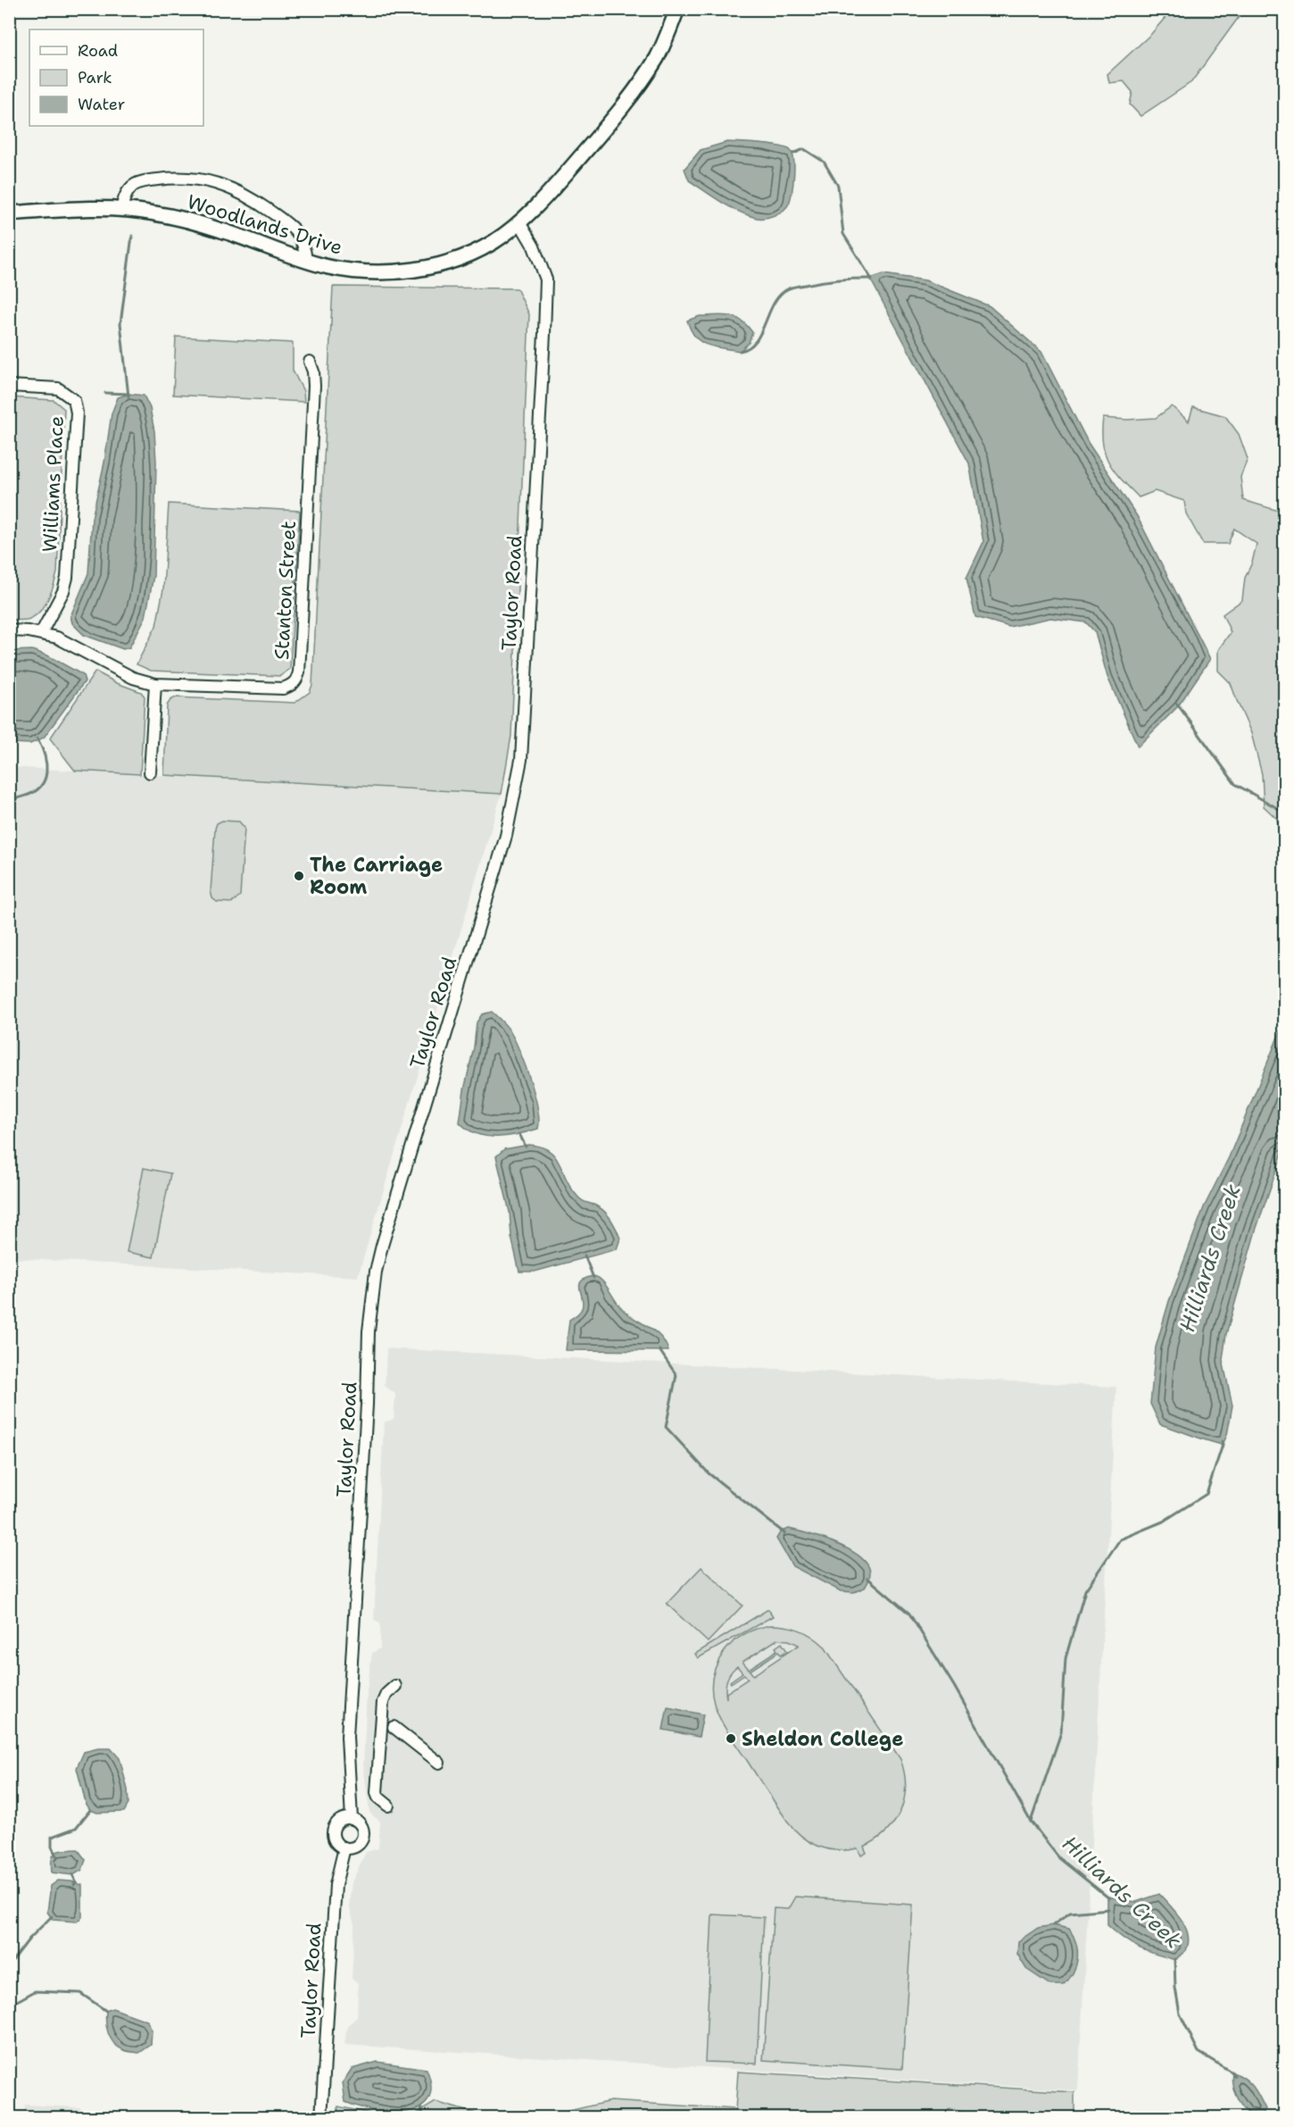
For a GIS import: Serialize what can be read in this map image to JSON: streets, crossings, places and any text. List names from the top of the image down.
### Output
{
  "streets": {
    "main road": ["Woodlands Drive"],
    "street": ["Williams Place", "Stanton Street", "Taylor Road"]
  },
  "crossings": [
    ["Woodlands Drive", "Taylor Road"],
    ["Williams Place", "Stanton Street"]
  ],
  "water": ["Hilliards Creek"],
  "places": ["The Carriage Room", "Sheldon College"],
  "legend": ["Road", "Park", "Water"]
}
